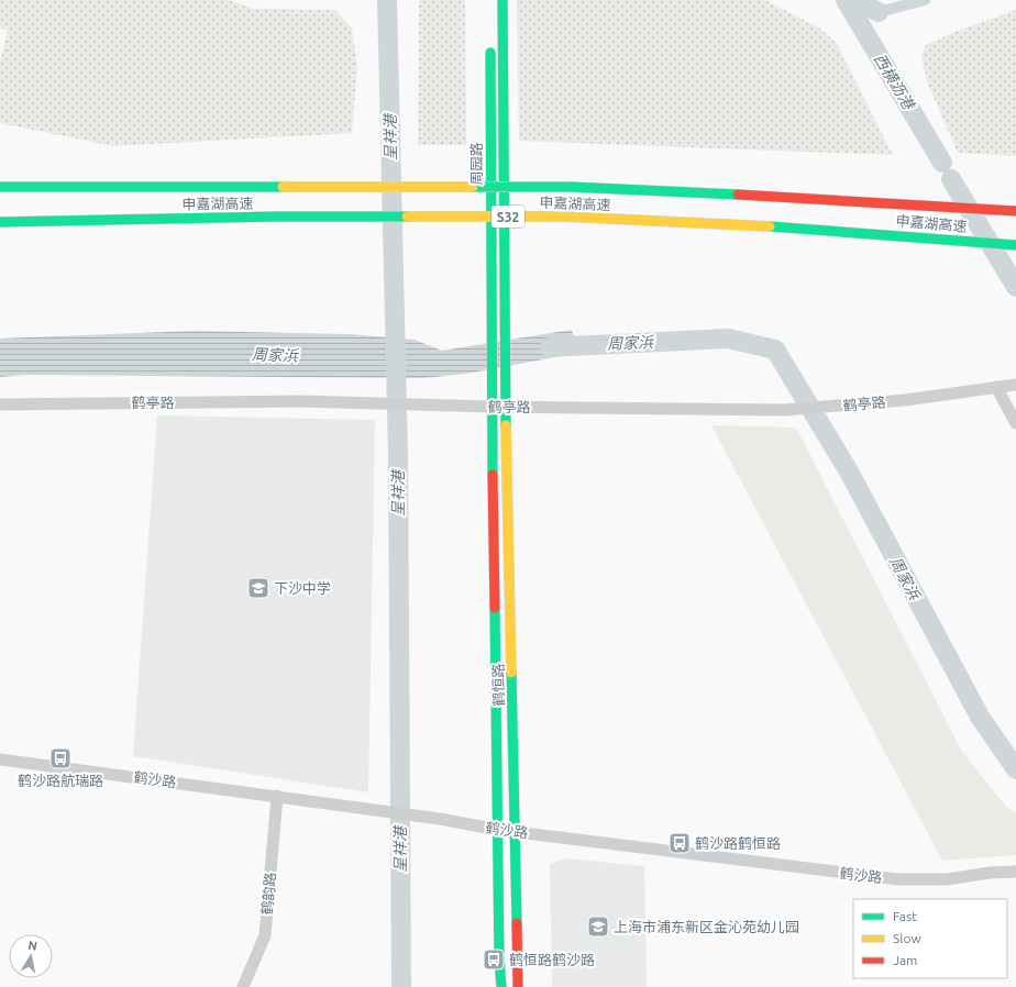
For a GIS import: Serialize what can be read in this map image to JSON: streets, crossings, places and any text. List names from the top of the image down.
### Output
{
  "streets": {
    "main road": [
      "周园路",
      "申嘉湖高速",
      "S32",
      "鹤恒路"
    ],
    "street": ["鹤亭路", "鹤沙路", "鹤韵路"]
  },
  "crossings": [
    ["周园路", "鹤恒路"],
    ["鹤亭路", "鹤恒路"],
    ["鹤恒路", "鹤沙路"],
    ["鹤沙路", "鹤韵路"]
  ],
  "water": ["西横沥港", "呈祥港", "周家浜"],
  "places": {
    "school or university": ["下沙中学", "上海市浦东新区金沁苑幼儿园"],
    "bus stop": ["鹤沙路航瑞路", "鹤沙路鹤恒路", "鹤恒路鹤沙路"]
  },
  "legend": ["Fast", "Slow", "Jam"],
  "north": "top"
}
